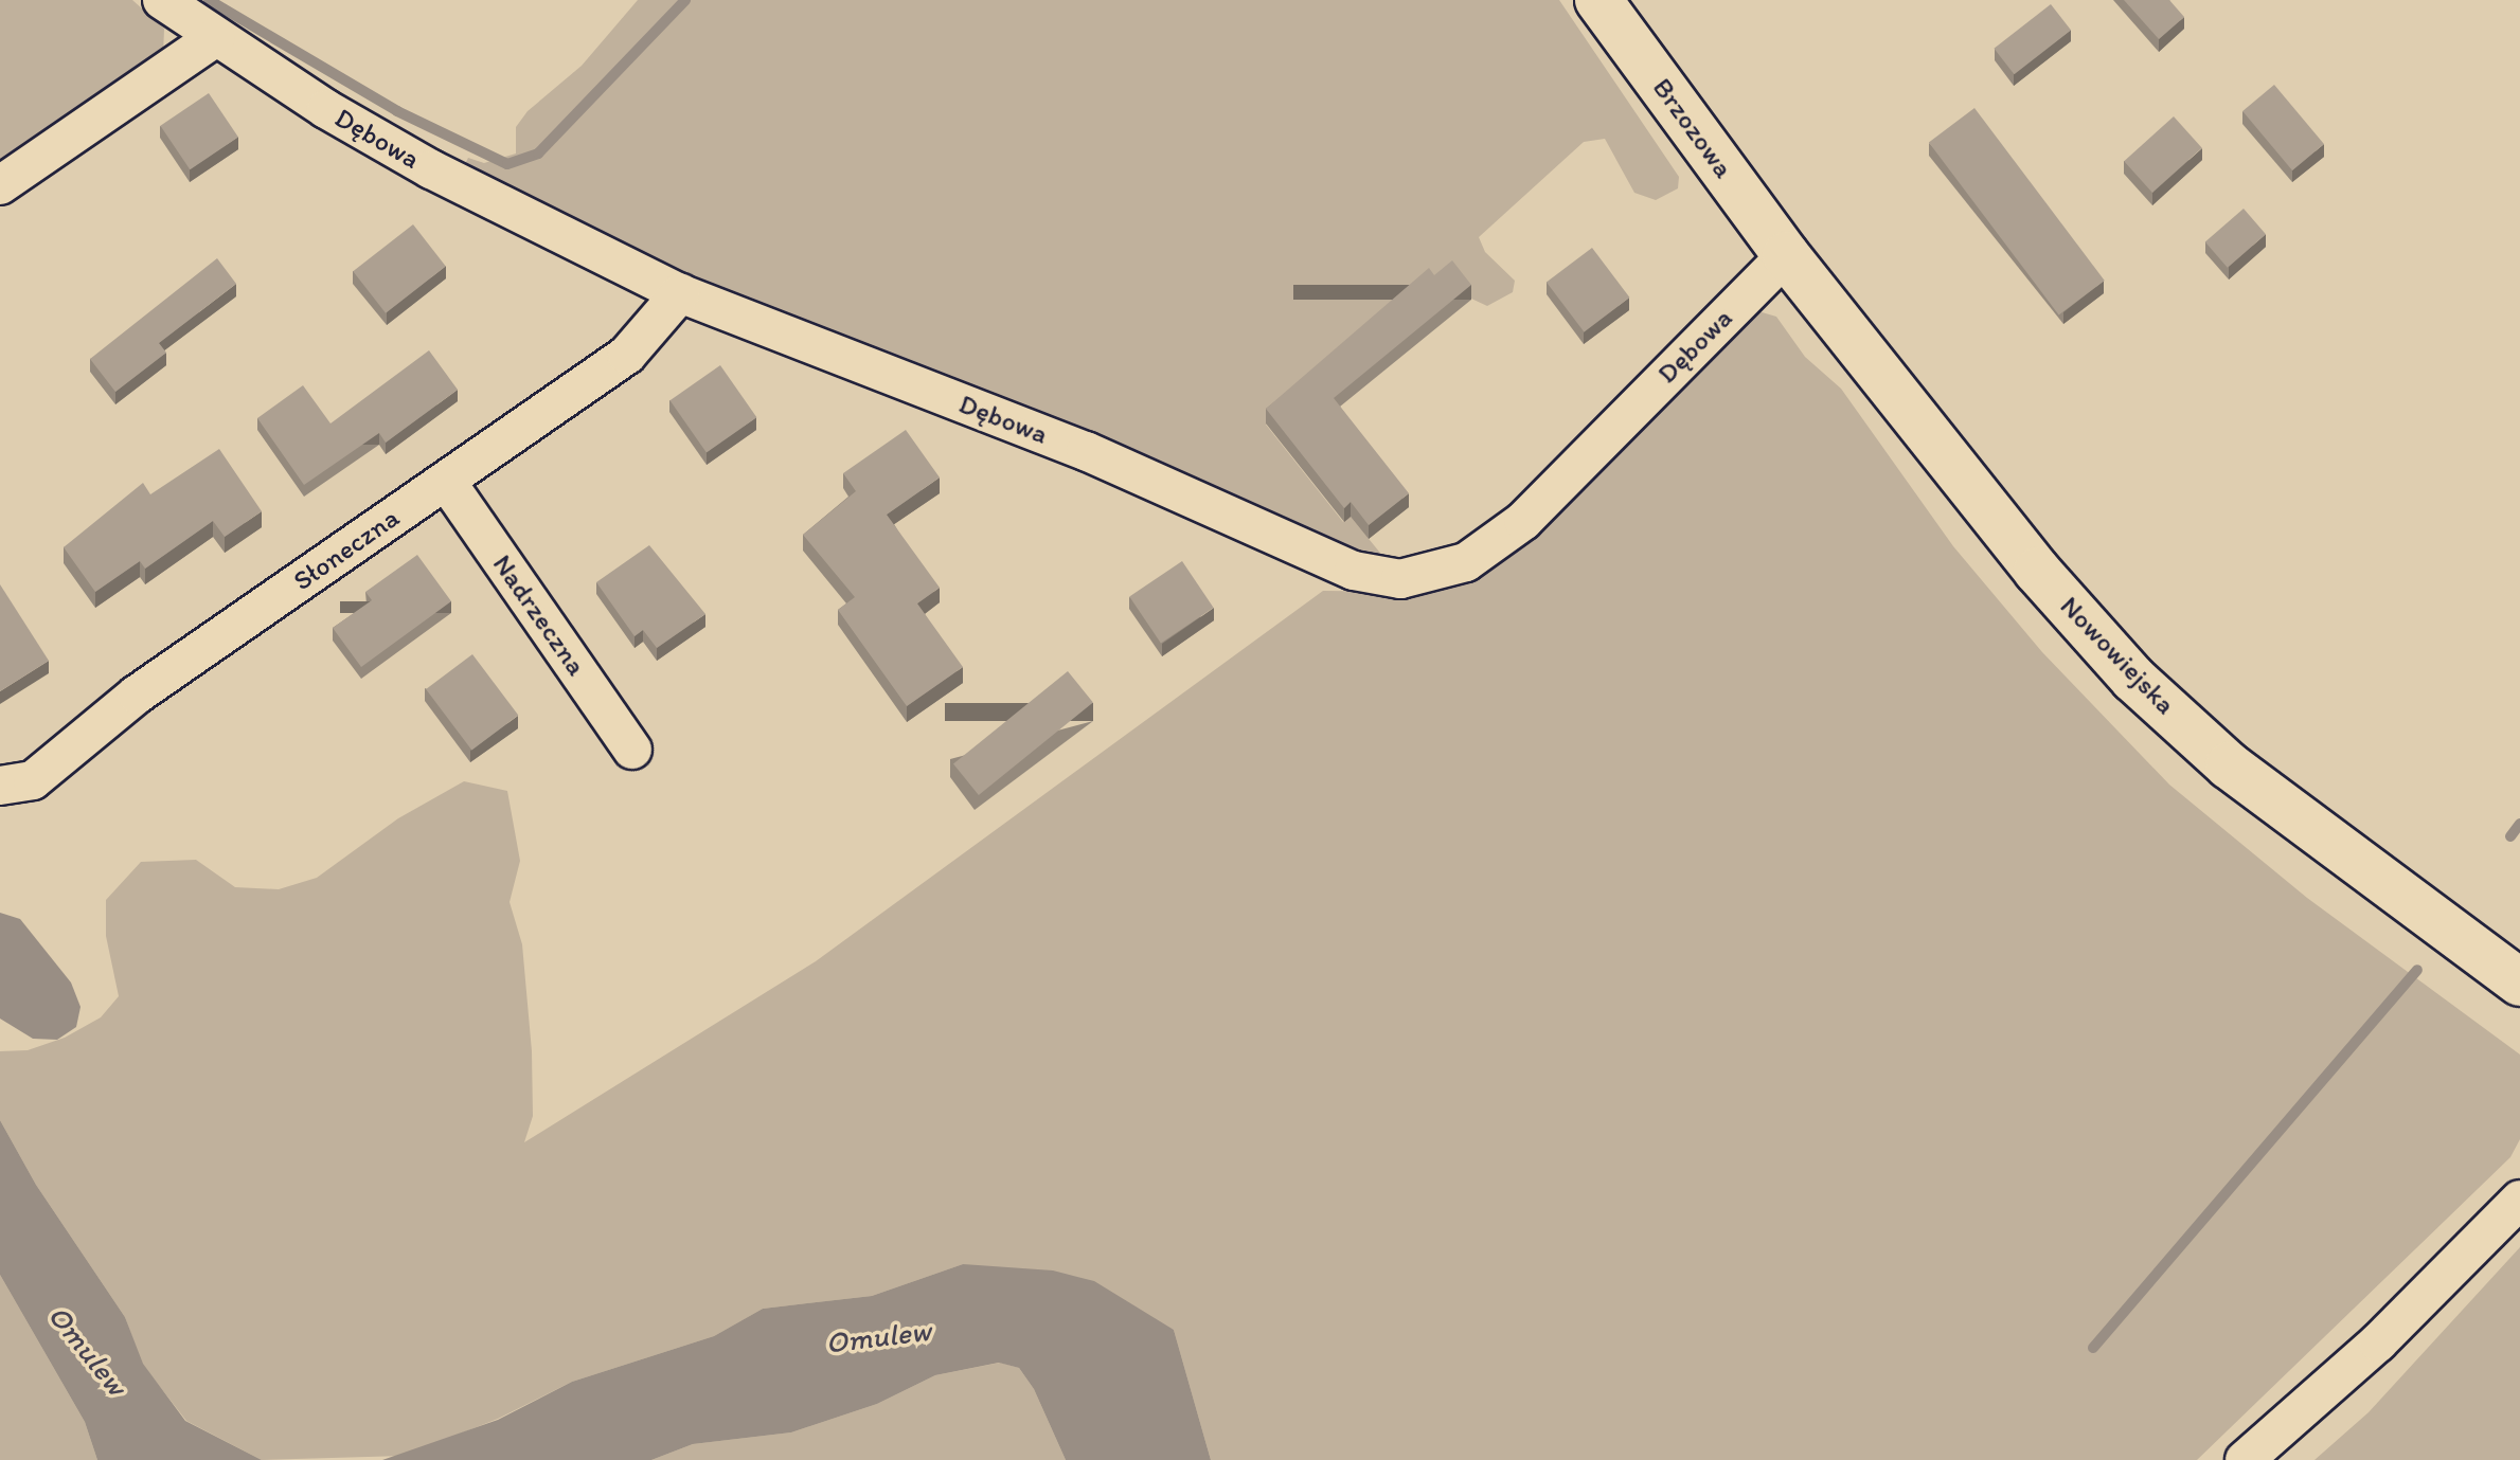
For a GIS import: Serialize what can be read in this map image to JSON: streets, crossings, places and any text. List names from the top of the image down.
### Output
{
  "streets": {
    "main road": ["Brzozowa", "Nowowiejska"],
    "street": ["Dębowa", "Słoneczna", "Nadrzeczna"]
  },
  "crossings": [
    ["Brzozowa", "Dębowa"],
    ["Brzozowa", "Nowowiejska"],
    ["Dębowa", "Słoneczna"],
    ["Dębowa", "Nowowiejska"],
    ["Słoneczna", "Nadrzeczna"]
  ],
  "water": ["Omulew"]
}
